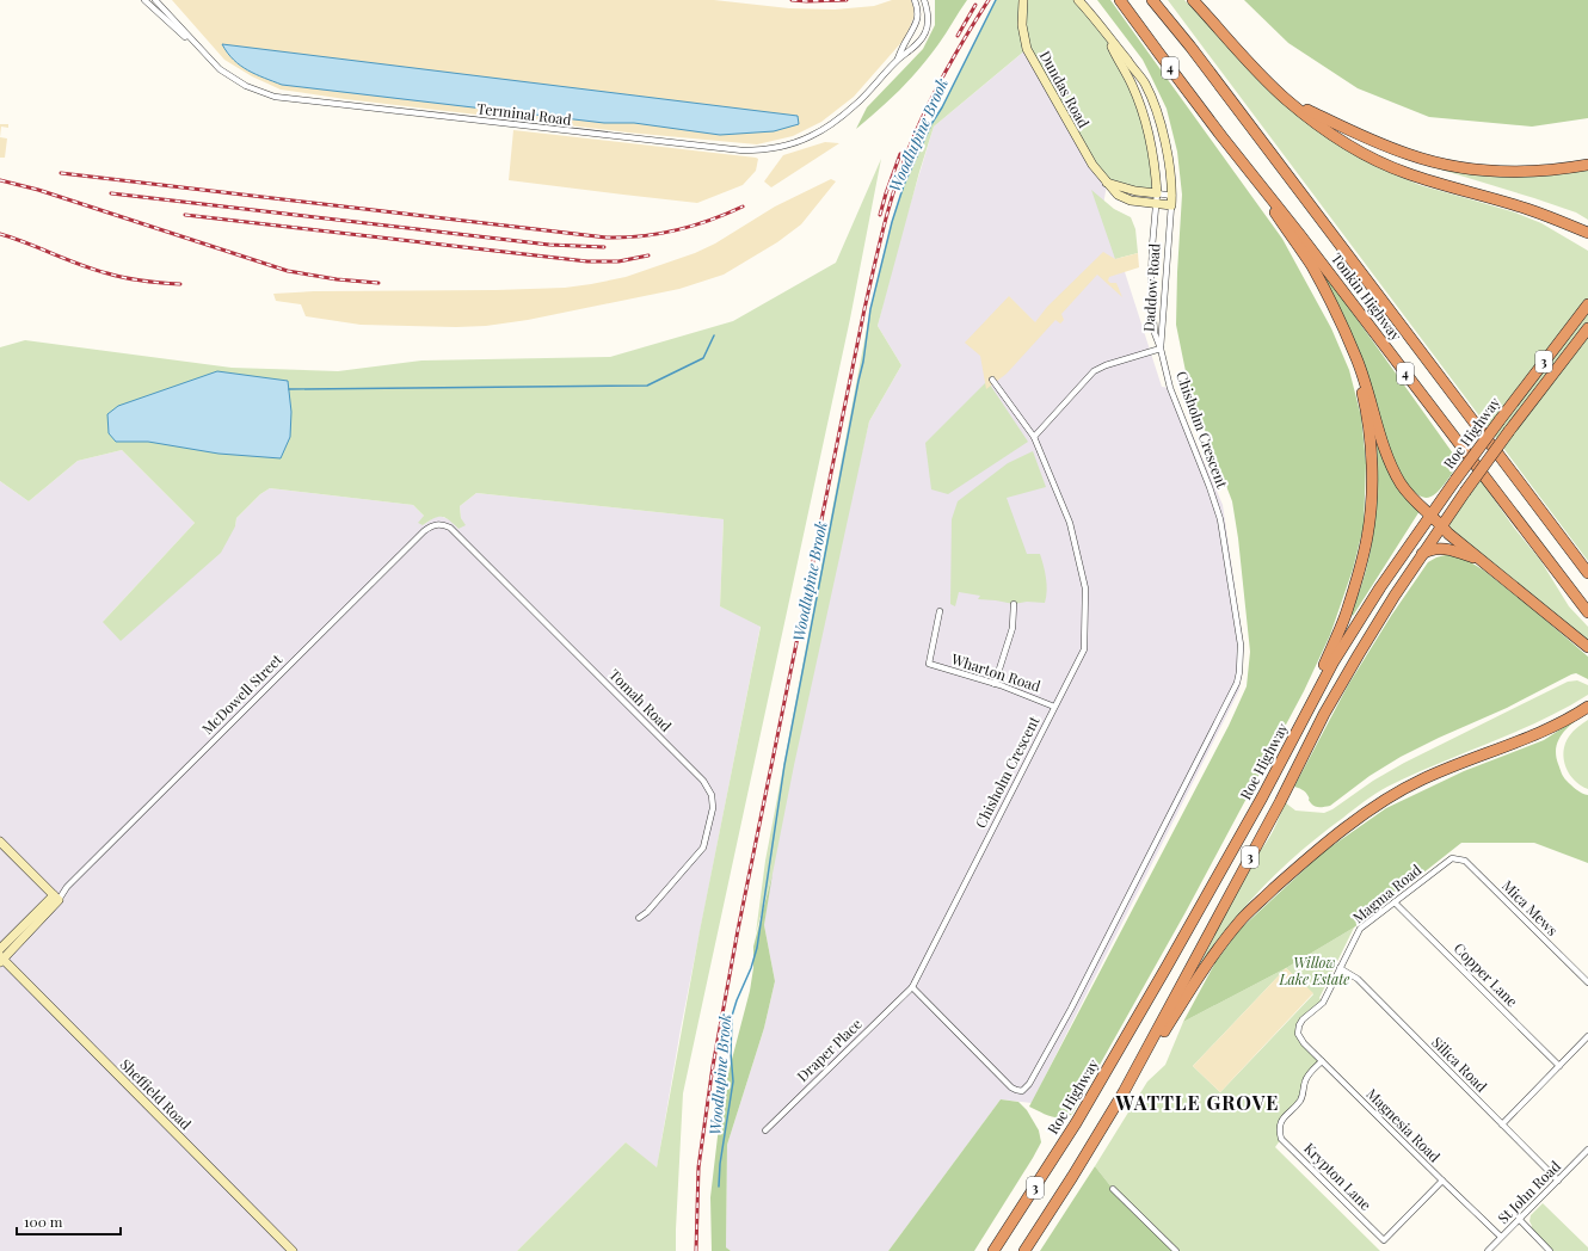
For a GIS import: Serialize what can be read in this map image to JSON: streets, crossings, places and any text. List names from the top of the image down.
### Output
{
  "streets": {
    "highway": [
      "4",
      "Tonkin Highway",
      "3",
      "Roe Highway"
    ],
    "main road": [
      "Dundas Road",
      "Daddow Road",
      "McDowell Street",
      "Sheffield Road"
    ],
    "street": [
      "Terminal Road",
      "Chisholm Crescent",
      "Wharton Road",
      "Tomah Road",
      "Magma Road",
      "Mica Mews",
      "Copper Lane",
      "Draper Place",
      "Silica Road",
      "Magnesia Road",
      "Krypton Lane",
      "St John Road"
    ]
  },
  "crossings": [
    ["Dundas Road", "Daddow Road"],
    ["Daddow Road", "Chisholm Crescent"],
    ["Chisholm Crescent", "Wharton Road"],
    ["Chisholm Crescent", "Draper Place"],
    ["McDowell Street", "Tomah Road"],
    ["McDowell Street", "Sheffield Road"],
    ["Magma Road", "Mica Mews"],
    ["Magma Road", "Copper Lane"],
    ["Magma Road", "Silica Road"],
    ["Magma Road", "Magnesia Road"],
    ["Silica Road", "St John Road"],
    ["Magnesia Road", "Krypton Lane"],
    ["Magnesia Road", "St John Road"]
  ],
  "districts": ["WATTLE GROVE"],
  "water": ["Woodlupine Brook"],
  "parks": ["Willow Lake Estate"],
  "scale_bar": "100 m"
}
